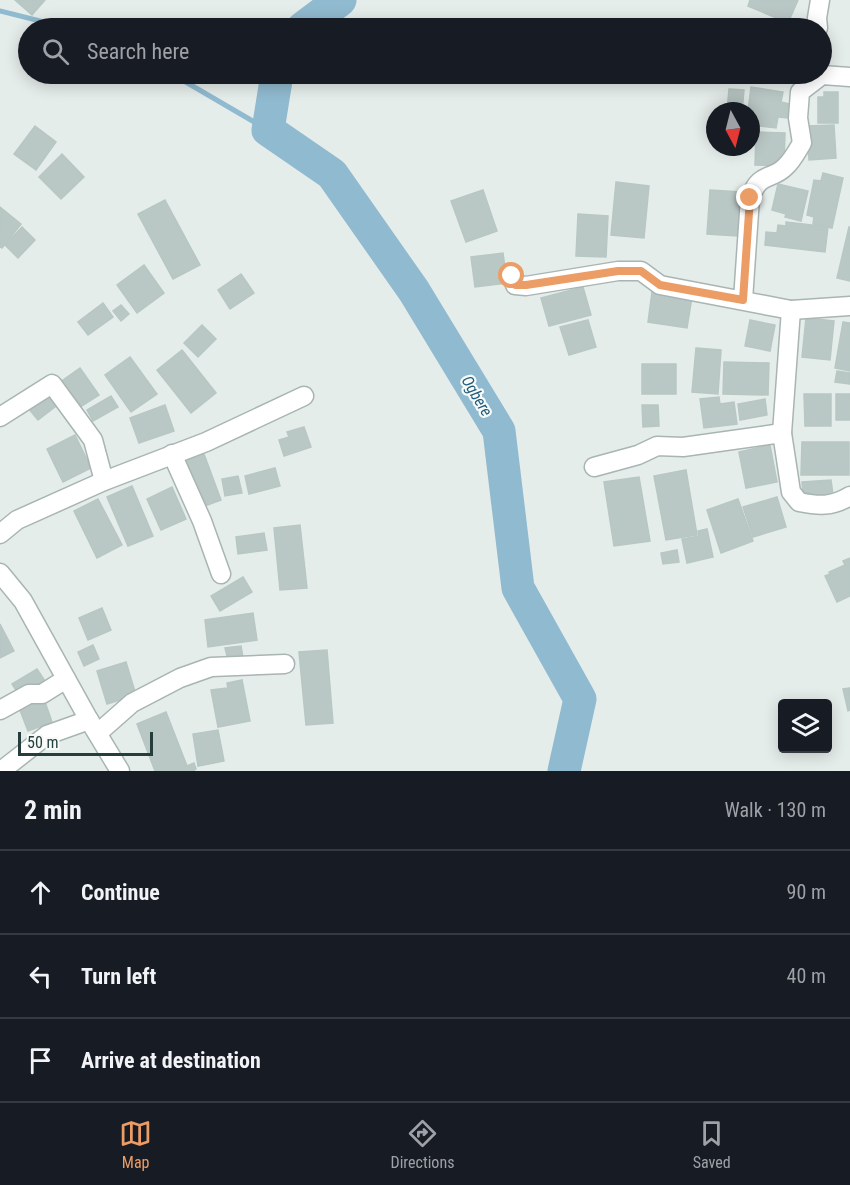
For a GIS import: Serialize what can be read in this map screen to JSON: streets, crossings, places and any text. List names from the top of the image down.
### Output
{
  "water": ["Ogbere"],
  "scale_bar": "50 m",
  "north": "bottom",
  "page": {
    "search": "Search here",
    "scale": "50 m",
    "heading": ["2 min", "Walk · 130 m"],
    "list": [
      ["Continue", "90 m"],
      ["Turn left", "40 m"],
      "Arrive at destination"
    ],
    "nav": ["Map", "Directions", "Saved"]
  }
}
